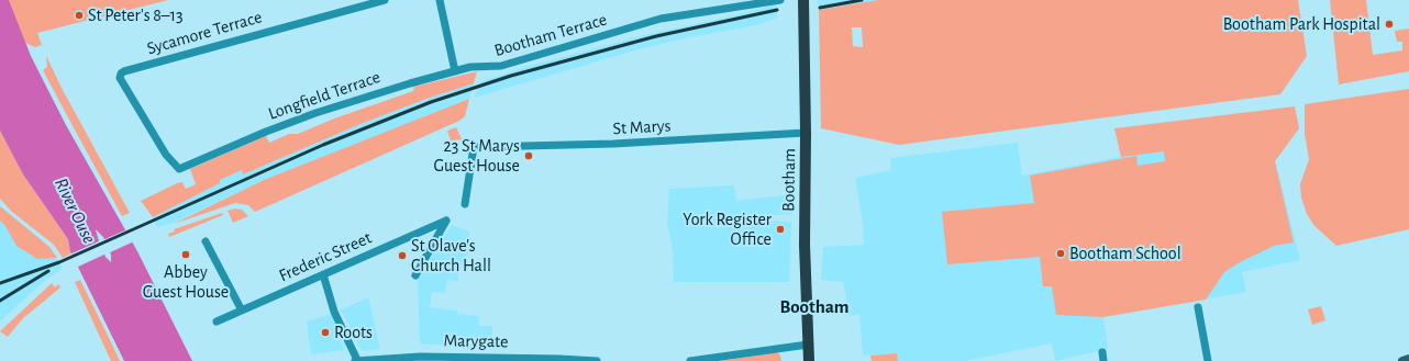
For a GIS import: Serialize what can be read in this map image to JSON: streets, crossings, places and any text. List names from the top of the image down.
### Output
{
  "streets": {
    "main road": ["Bootham"],
    "street": [
      "Sycamore Terrace",
      "Bootham Terrace",
      "Longfield Terrace",
      "St Marys",
      "Frederic Street",
      "Marygate"
    ]
  },
  "crossings": [
    ["Sycamore Terrace", "Longfield Terrace"],
    ["Bootham Terrace", "Longfield Terrace"],
    ["St Marys", "Bootham"]
  ],
  "districts": ["Bootham"],
  "water": ["River Ouse"],
  "places": [
    "St Peter's 8–13",
    "Bootham Park Hospital",
    "23 St Marys Guest House",
    "York Register Office",
    "Bootham School",
    "Abbey Guest House",
    "St Olave's Church Hall",
    "Roots"
  ]
}
